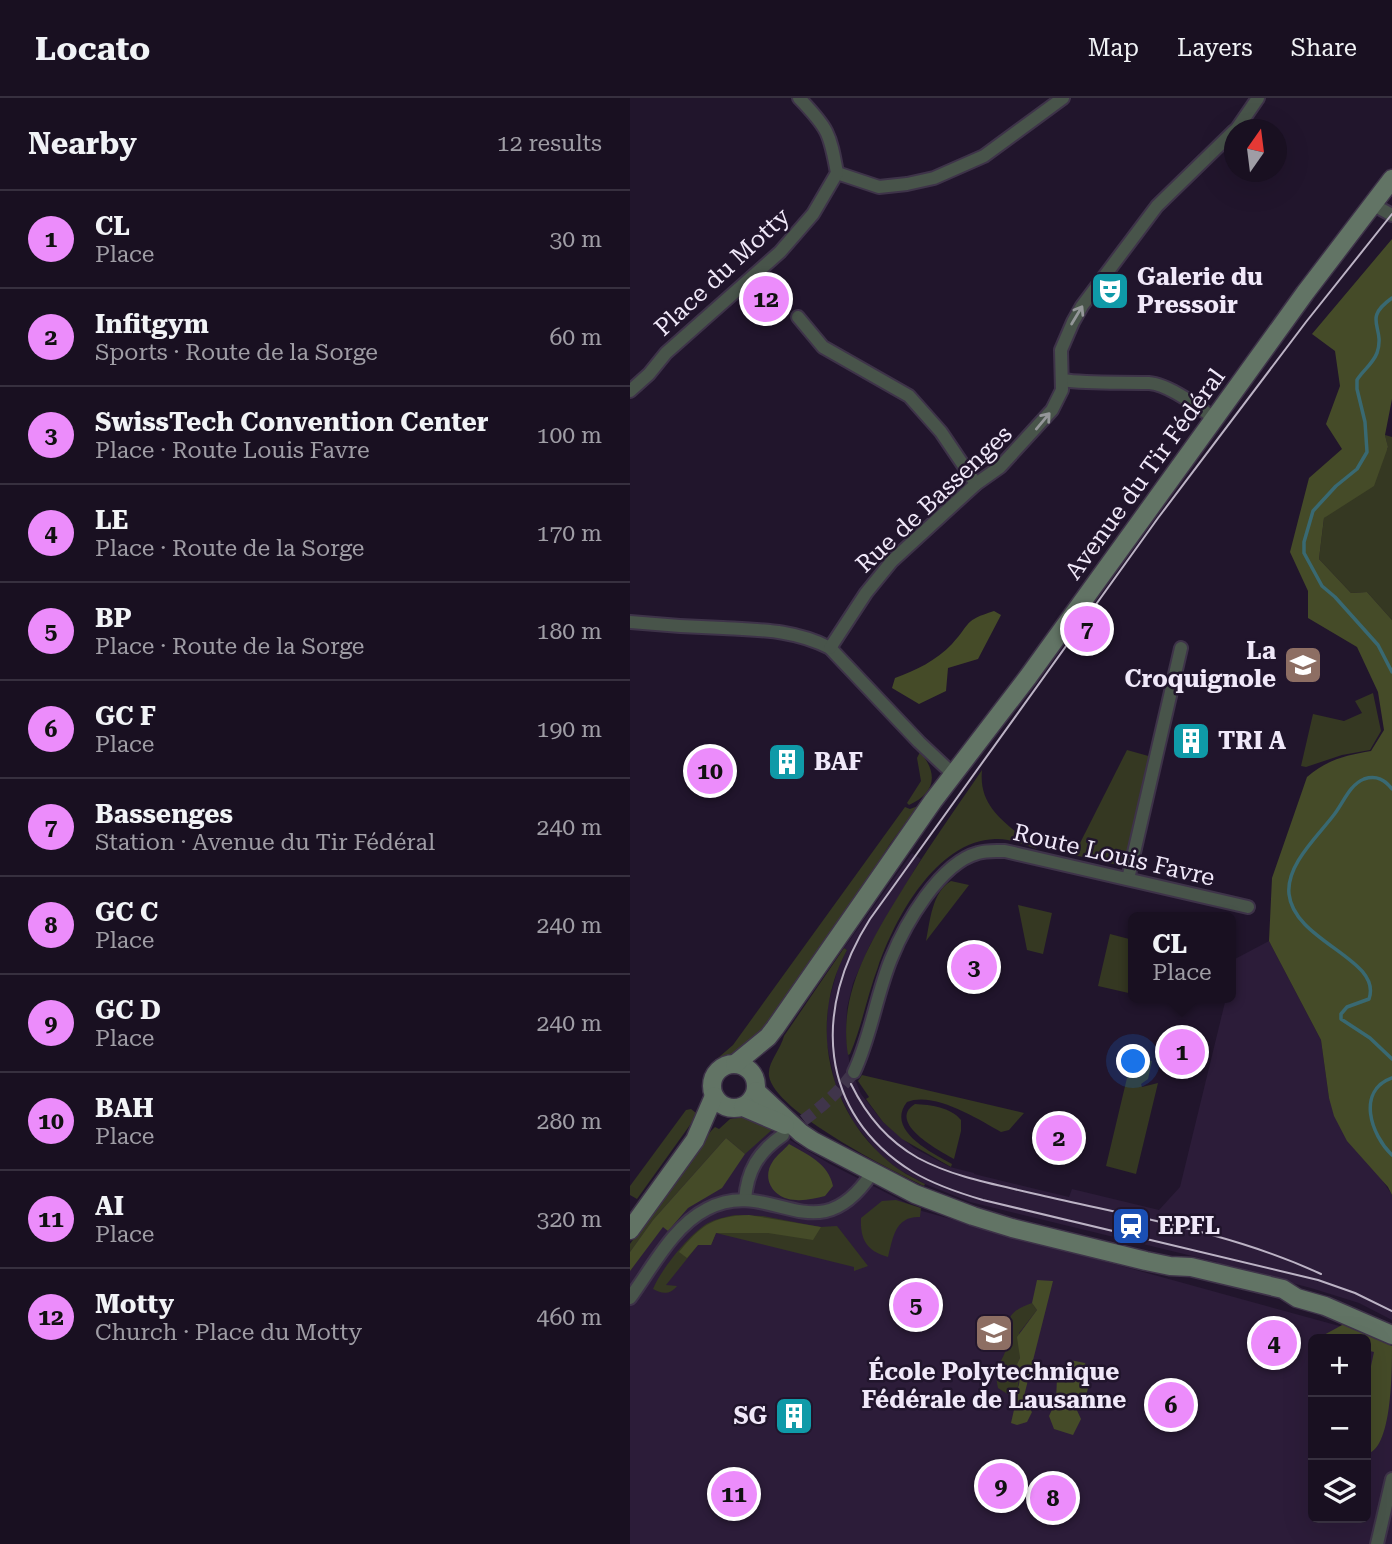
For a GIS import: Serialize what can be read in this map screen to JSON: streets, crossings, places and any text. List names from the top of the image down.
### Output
{
  "streets": {
    "main road": ["Avenue du Tir Fédéral"],
    "street": ["Place du Motty", "Rue de Bassenges", "Route Louis Favre"]
  },
  "one_way": ["Rue de Bassenges"],
  "places": {
    "theatre": ["Galerie du Pressoir"],
    "school or university": ["La Croquignole", "École Polytechnique Fédérale de Lausanne"],
    "building": ["TRI A", "BAF", "SG"],
    "station": ["EPFL"]
  },
  "north": "top",
  "page": {
    "header": "Locato",
    "nav": ["Map", "Layers", "Share"],
    "heading": ["Nearby", "12 results"],
    "list": [
      {
        "mark": "1",
        "name": "CL",
        "note": "Place",
        "value": "30 m"
      },
      {
        "mark": "2",
        "name": "Infitgym",
        "note": "Sports · Route de la Sorge",
        "value": "60 m"
      },
      {
        "mark": "3",
        "name": "SwissTech Convention Center",
        "note": "Place · Route Louis Favre",
        "value": "100 m"
      },
      {
        "mark": "4",
        "name": "LE",
        "note": "Place · Route de la Sorge",
        "value": "170 m"
      },
      {
        "mark": "5",
        "name": "BP",
        "note": "Place · Route de la Sorge",
        "value": "180 m"
      },
      {
        "mark": "6",
        "name": "GC F",
        "note": "Place",
        "value": "190 m"
      },
      {
        "mark": "7",
        "name": "Bassenges",
        "note": "Station · Avenue du Tir Fédéral",
        "value": "240 m"
      },
      {
        "mark": "8",
        "name": "GC C",
        "note": "Place",
        "value": "240 m"
      },
      {
        "mark": "9",
        "name": "GC D",
        "note": "Place",
        "value": "240 m"
      },
      {
        "mark": "10",
        "name": "BAH",
        "note": "Place",
        "value": "280 m"
      },
      {
        "mark": "11",
        "name": "AI",
        "note": "Place",
        "value": "320 m"
      },
      {
        "mark": "12",
        "name": "Motty",
        "note": "Church · Place du Motty",
        "value": "460 m"
      }
    ],
    "pins": [
      "12",
      "7",
      "10",
      "3",
      "1",
      "2",
      "5",
      "4",
      "6",
      "9",
      "11",
      "8"
    ],
    "popup": ["CL", "Place"],
    "map_buttons": ["+", "−"]
  }
}
